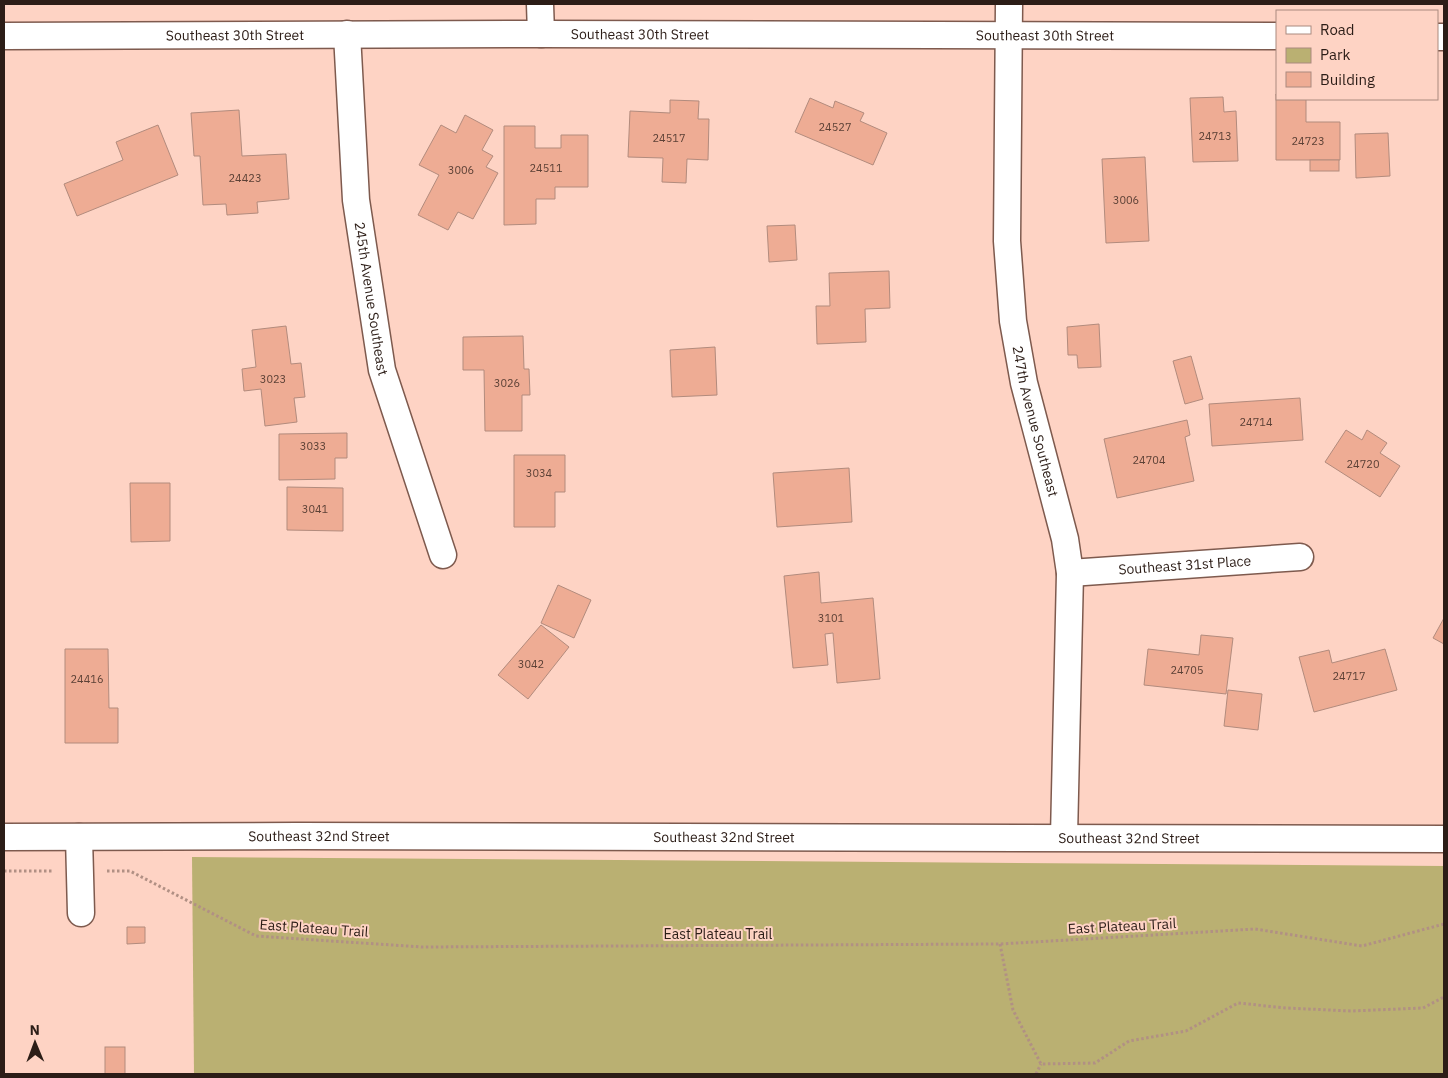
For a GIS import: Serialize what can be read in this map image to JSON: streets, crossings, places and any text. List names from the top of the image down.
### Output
{
  "streets": {
    "street": [
      "Southeast 30th Street",
      "245th Avenue Southeast",
      "247th Avenue Southeast",
      "Southeast 31st Place",
      "Southeast 32nd Street"
    ],
    "path": ["East Plateau Trail"]
  },
  "crossings": [
    ["Southeast 30th Street", "245th Avenue Southeast"],
    ["Southeast 30th Street", "247th Avenue Southeast"],
    ["247th Avenue Southeast", "Southeast 31st Place"],
    ["247th Avenue Southeast", "Southeast 32nd Street"]
  ],
  "house_numbers": [
    "24527",
    "24713",
    "24517",
    "24723",
    "24511",
    "3006",
    "24423",
    "3006",
    "3023",
    "3026",
    "24714",
    "3033",
    "24704",
    "24720",
    "3034",
    "3041",
    "3101",
    "3042",
    "24705",
    "24717",
    "24416"
  ],
  "legend": ["Road", "Park", "Building"],
  "north": "top"
}
